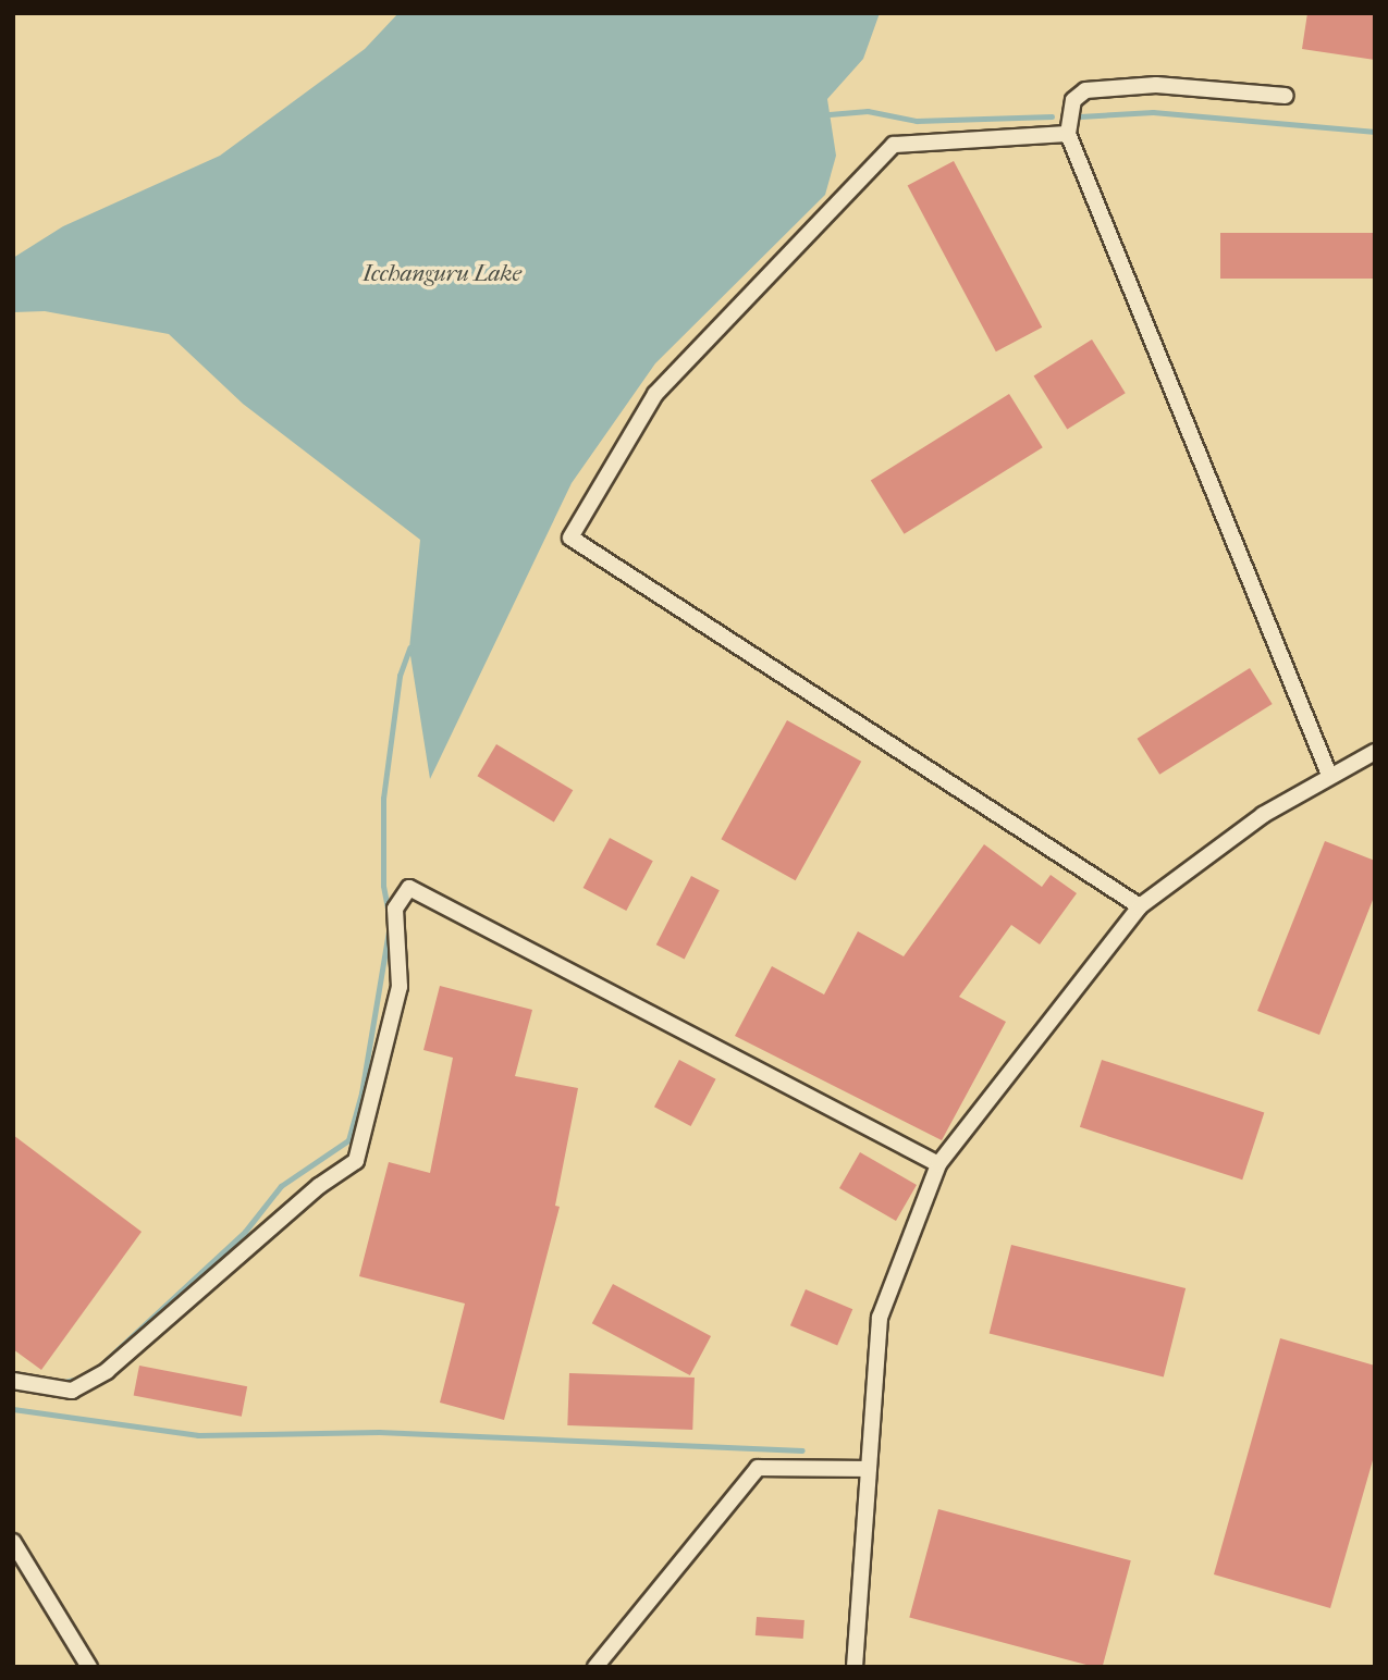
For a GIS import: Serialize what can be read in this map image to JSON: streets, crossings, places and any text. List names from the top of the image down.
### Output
{
  "water": ["Icchanguru Lake"]
}
